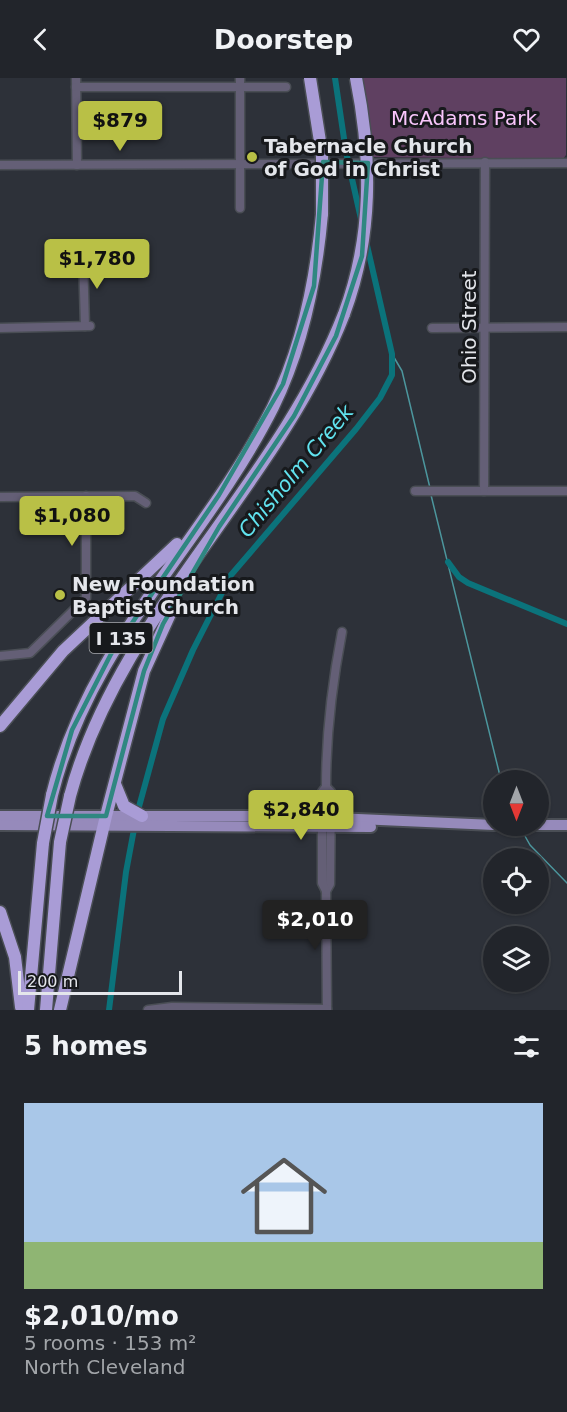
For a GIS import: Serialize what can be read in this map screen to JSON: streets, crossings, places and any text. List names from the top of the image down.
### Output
{
  "streets": {
    "highway": ["I 135"],
    "street": ["Ohio Street"]
  },
  "water": ["Chisholm Creek"],
  "parks": ["McAdams Park"],
  "places": ["Tabernacle Church of God in Christ", "New Foundation Baptist Church"],
  "scale_bar": "200 m",
  "north": "bottom",
  "page": {
    "header": "Doorstep",
    "price": [
      "$879",
      "$1,780",
      "$1,080",
      "$2,840",
      "$2,010"
    ],
    "scale": "200 m",
    "heading": "5 homes",
    "list": [
      {
        "name": "$2,010/mo",
        "note": "5 rooms · 153 m² · North Cleveland"
      }
    ]
  }
}
